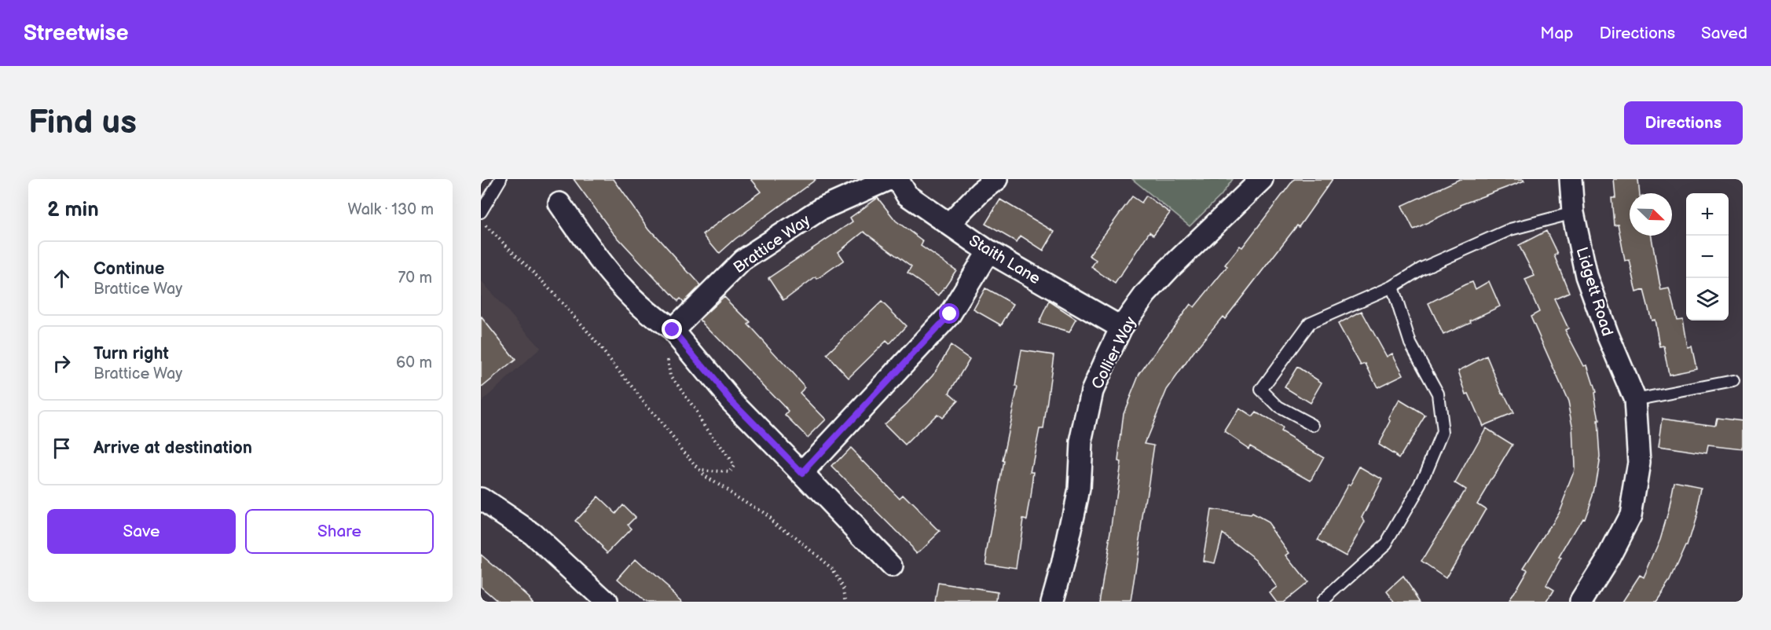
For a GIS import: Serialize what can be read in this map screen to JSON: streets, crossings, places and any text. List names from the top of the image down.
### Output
{
  "streets": {
    "street": [
      "Brattice Way",
      "Staith Lane",
      "Lidgett Road",
      "Collier Way"
    ]
  },
  "crossings": [
    ["Staith Lane", "Collier Way"]
  ],
  "north": "bottom right",
  "page": {
    "header": "Streetwise",
    "nav": ["Map", "Directions", "Saved"],
    "buttons": [
      "Directions",
      ["Save", "Share"]
    ],
    "title": "Find us",
    "heading": ["2 min", "Walk · 130 m"],
    "map_buttons": ["+", "−"],
    "list": [
      ["Continue", "Brattice Way", "70 m"],
      ["Turn right", "Brattice Way", "60 m"],
      "Arrive at destination"
    ]
  }
}
